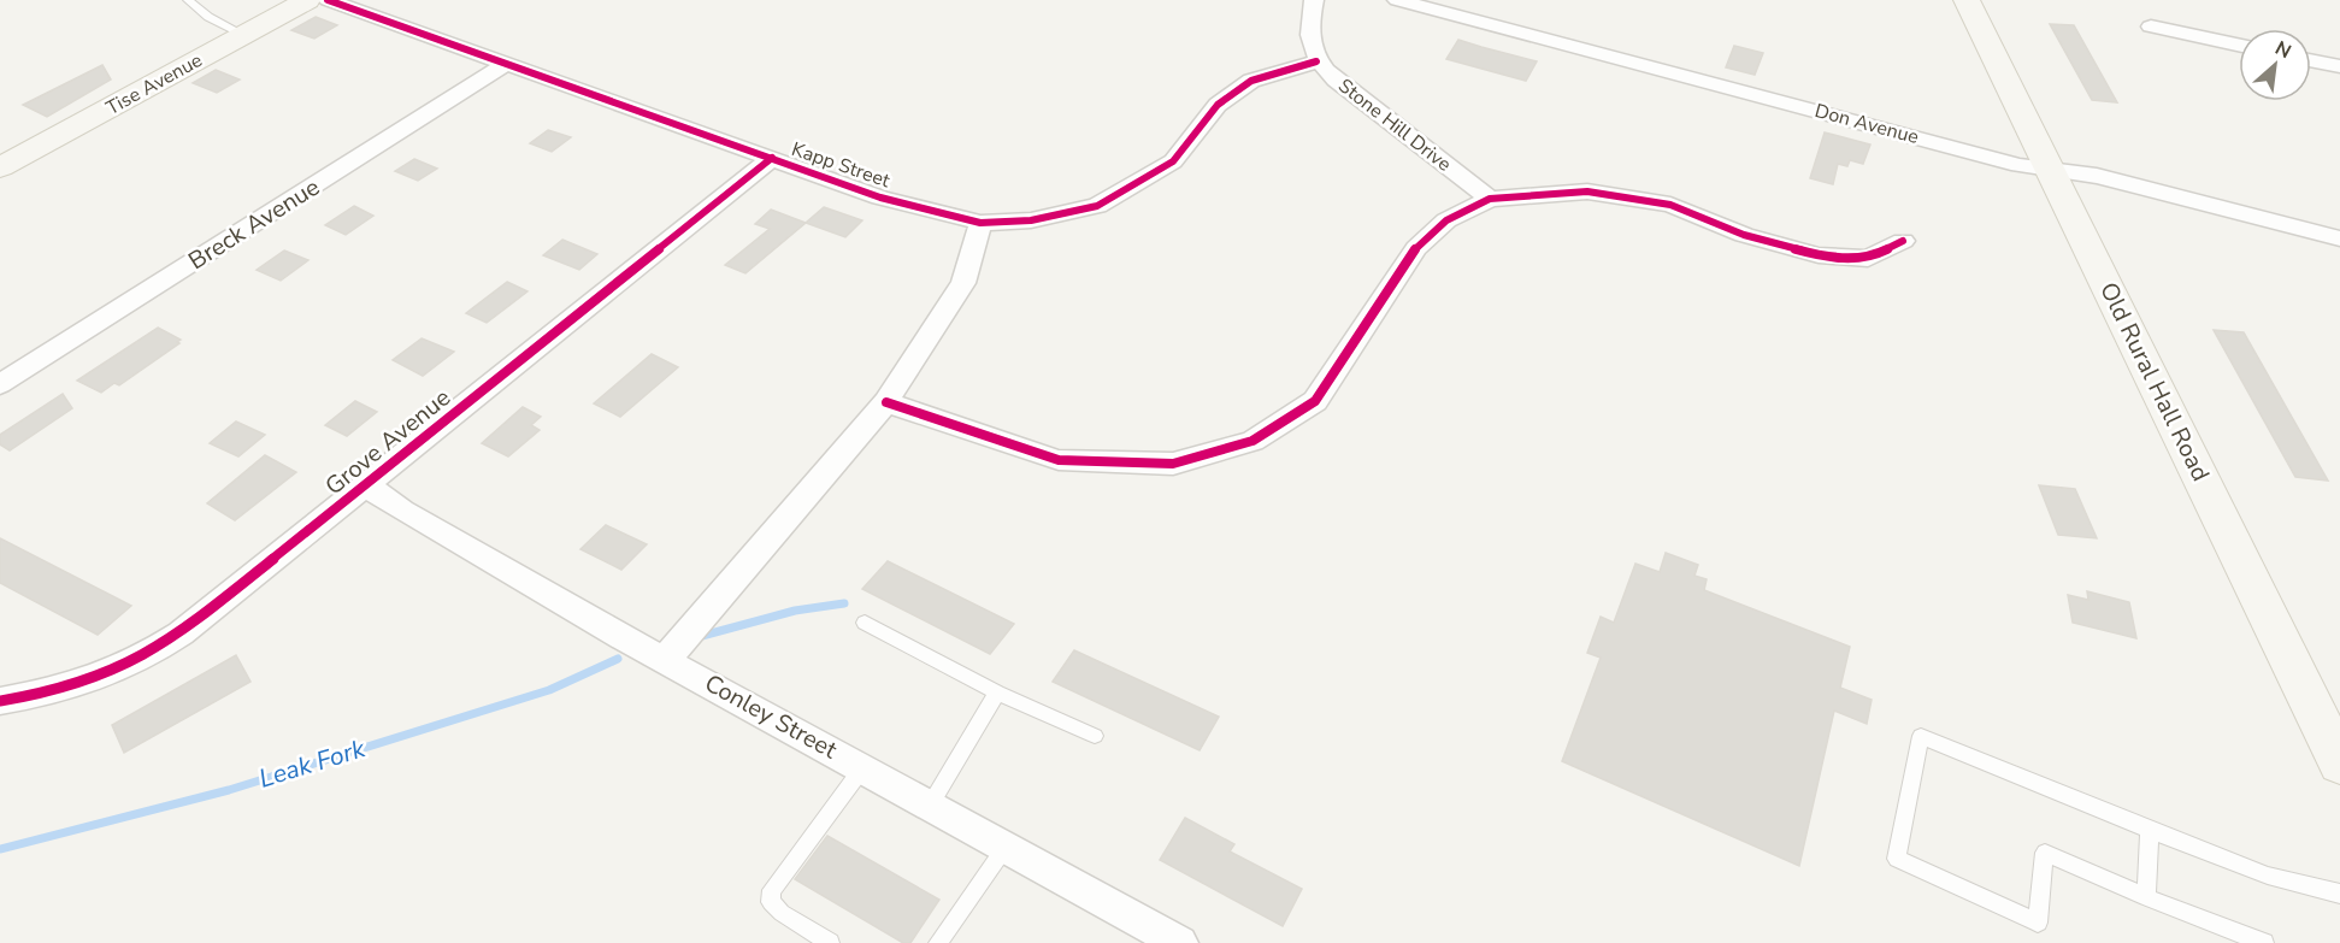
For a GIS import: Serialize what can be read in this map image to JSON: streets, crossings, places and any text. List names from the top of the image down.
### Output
{
  "streets": {
    "main road": ["Tise Avenue", "Old Rural Hall Road"],
    "street": [
      "Don Avenue",
      "Stone Hill Drive",
      "Kapp Street",
      "Breck Avenue",
      "Grove Avenue",
      "Conley Street"
    ]
  },
  "crossings": [
    ["Don Avenue", "Old Rural Hall Road"],
    ["Stone Hill Drive", "Kapp Street"],
    ["Kapp Street", "Breck Avenue"],
    ["Kapp Street", "Grove Avenue"],
    ["Grove Avenue", "Conley Street"]
  ],
  "water": ["Leak Fork"],
  "north": "top right"
}
